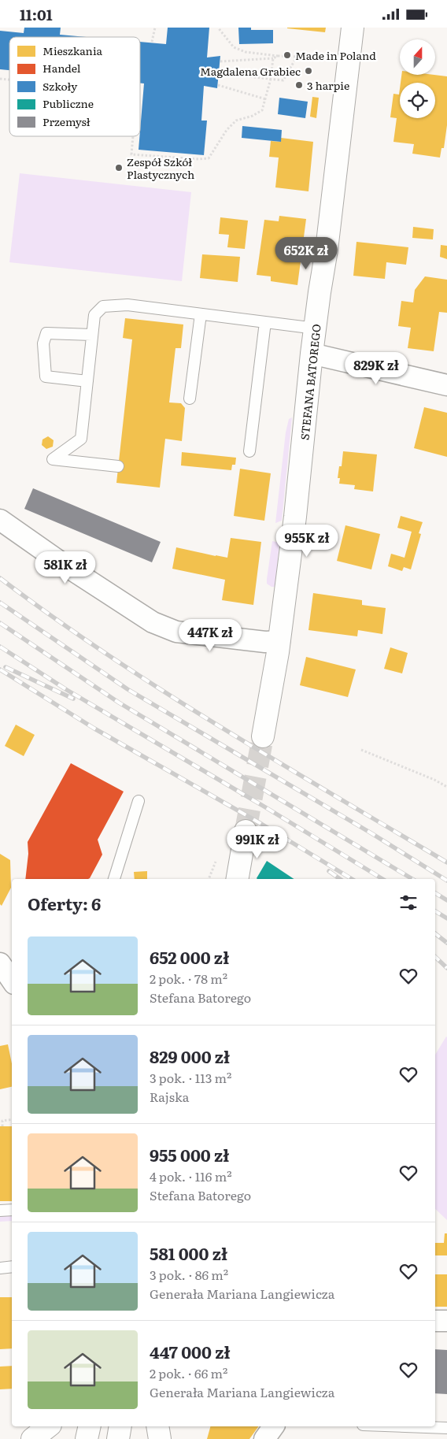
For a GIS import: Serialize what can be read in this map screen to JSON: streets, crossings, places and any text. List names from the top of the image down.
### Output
{
  "streets": {
    "street": ["STEFANA BATOREGO"]
  },
  "places": [
    "Made in Poland",
    "Magdalena Grabiec",
    "3 harpie",
    "Zespół Szkół Plastycznych"
  ],
  "legend": [
    "Mieszkania",
    "Handel",
    "Szkoły",
    "Publiczne",
    "Przemysł"
  ],
  "north": "top",
  "page": {
    "status": "11:01",
    "price": [
      "652K zł",
      "829K zł",
      "955K zł",
      "581K zł",
      "447K zł",
      "991K zł"
    ],
    "heading": "Oferty: 6",
    "list": [
      {
        "name": "652 000 zł",
        "note": "2 pok. · 78 m² · Stefana Batorego"
      },
      {
        "name": "829 000 zł",
        "note": "3 pok. · 113 m² · Rajska"
      },
      {
        "name": "955 000 zł",
        "note": "4 pok. · 116 m² · Stefana Batorego"
      },
      {
        "name": "581 000 zł",
        "note": "3 pok. · 86 m² · Generała Mariana Langiewicza"
      },
      {
        "name": "447 000 zł",
        "note": "2 pok. · 66 m² · Generała Mariana Langiewicza"
      }
    ]
  }
}
